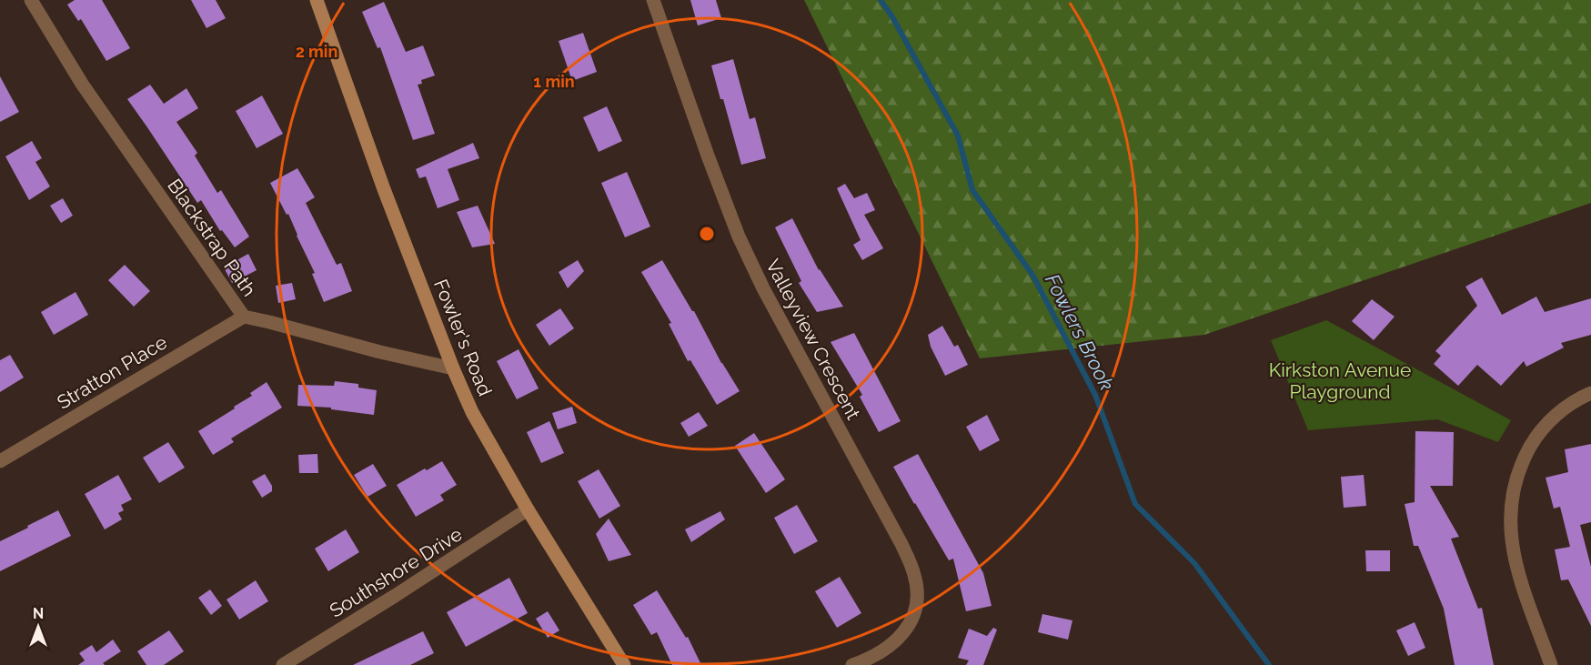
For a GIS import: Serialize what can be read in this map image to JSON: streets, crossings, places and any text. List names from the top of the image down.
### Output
{
  "streets": {
    "street": [
      "Blackstrap Path",
      "Fowler's Road",
      "Valleyview Crescent",
      "Stratton Place",
      "Southshore Drive"
    ]
  },
  "crossings": [
    ["Blackstrap Path", "Fowler's Road"],
    ["Blackstrap Path", "Stratton Place"],
    ["Fowler's Road", "Southshore Drive"]
  ],
  "water": ["Fowlers Brook"],
  "parks": ["Kirkston Avenue Playground"],
  "north": "top",
  "rings": ["2 min", "1 min"]
}
